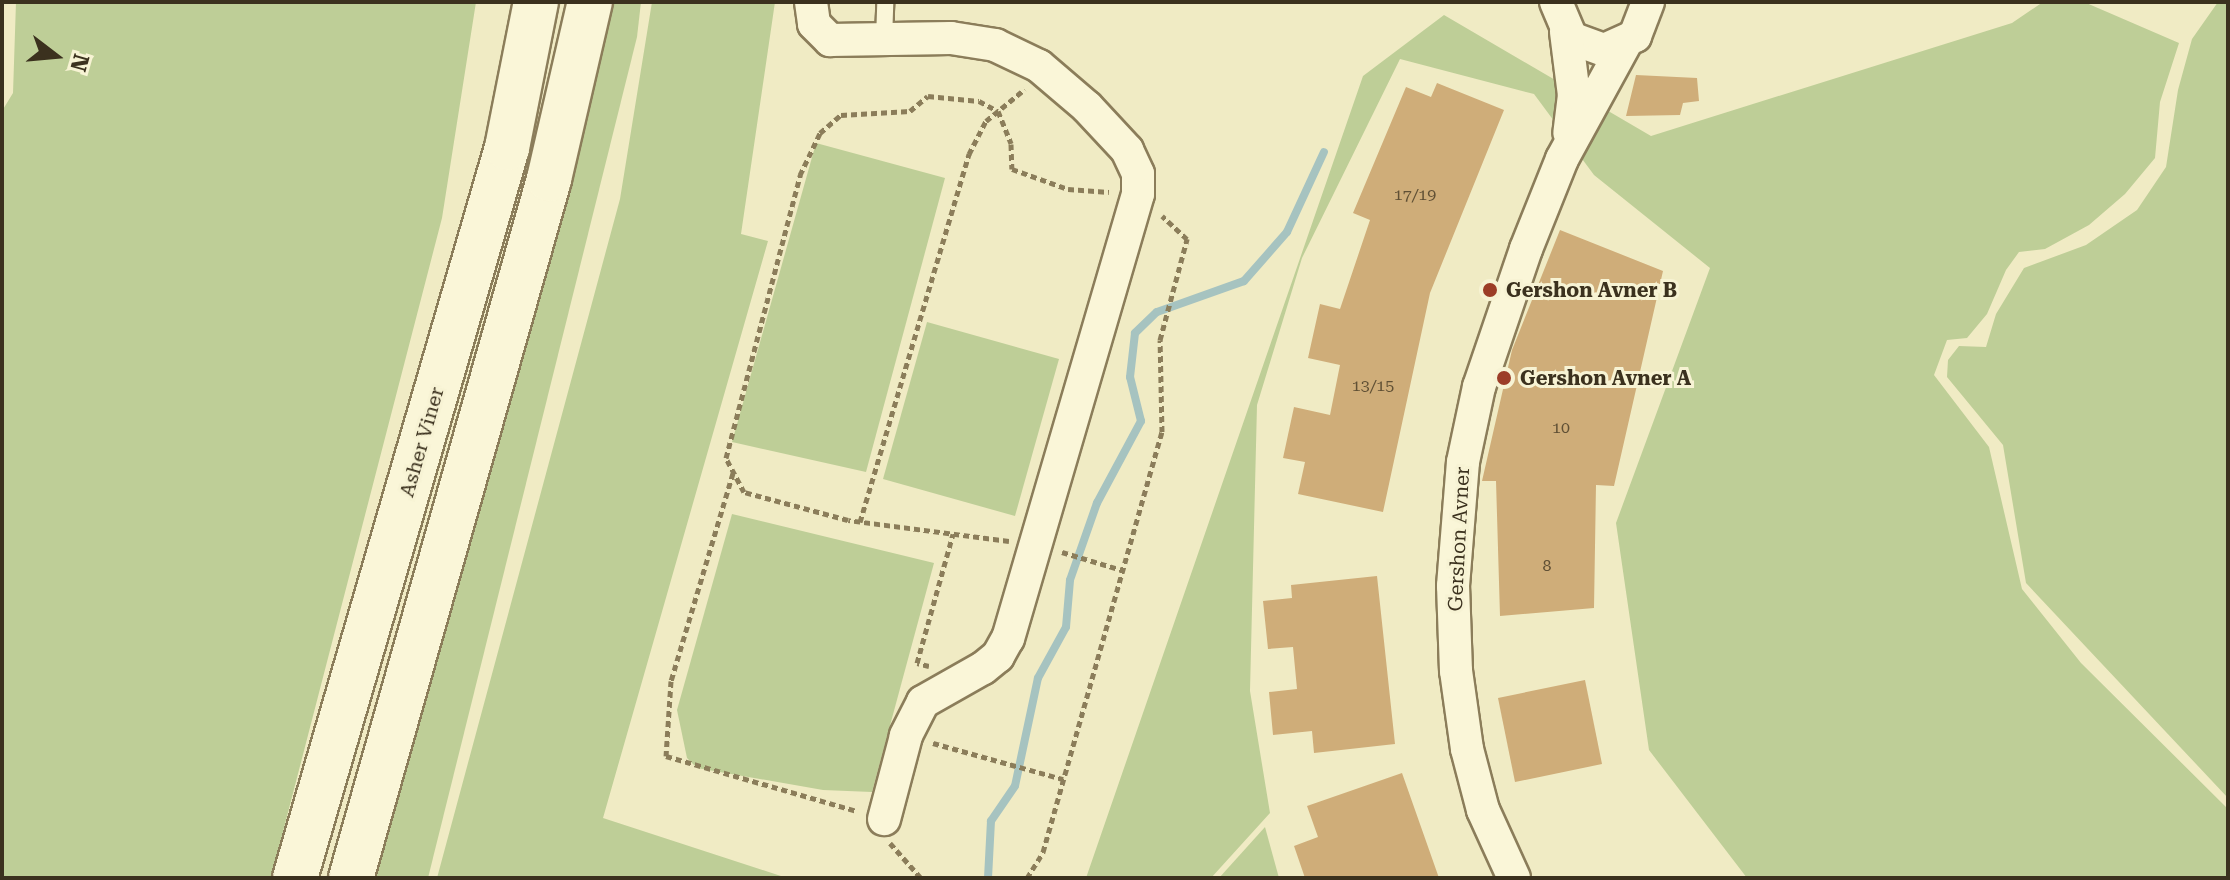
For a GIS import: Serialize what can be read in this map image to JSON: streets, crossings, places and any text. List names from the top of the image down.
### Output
{
  "streets": {
    "main road": ["Asher Viner"],
    "street": ["Gershon Avner"]
  },
  "places": ["Gershon Avner B", "Gershon Avner A"],
  "house_numbers": [
    "17/19",
    "13/15",
    "10",
    "8"
  ],
  "north": "right"
}
